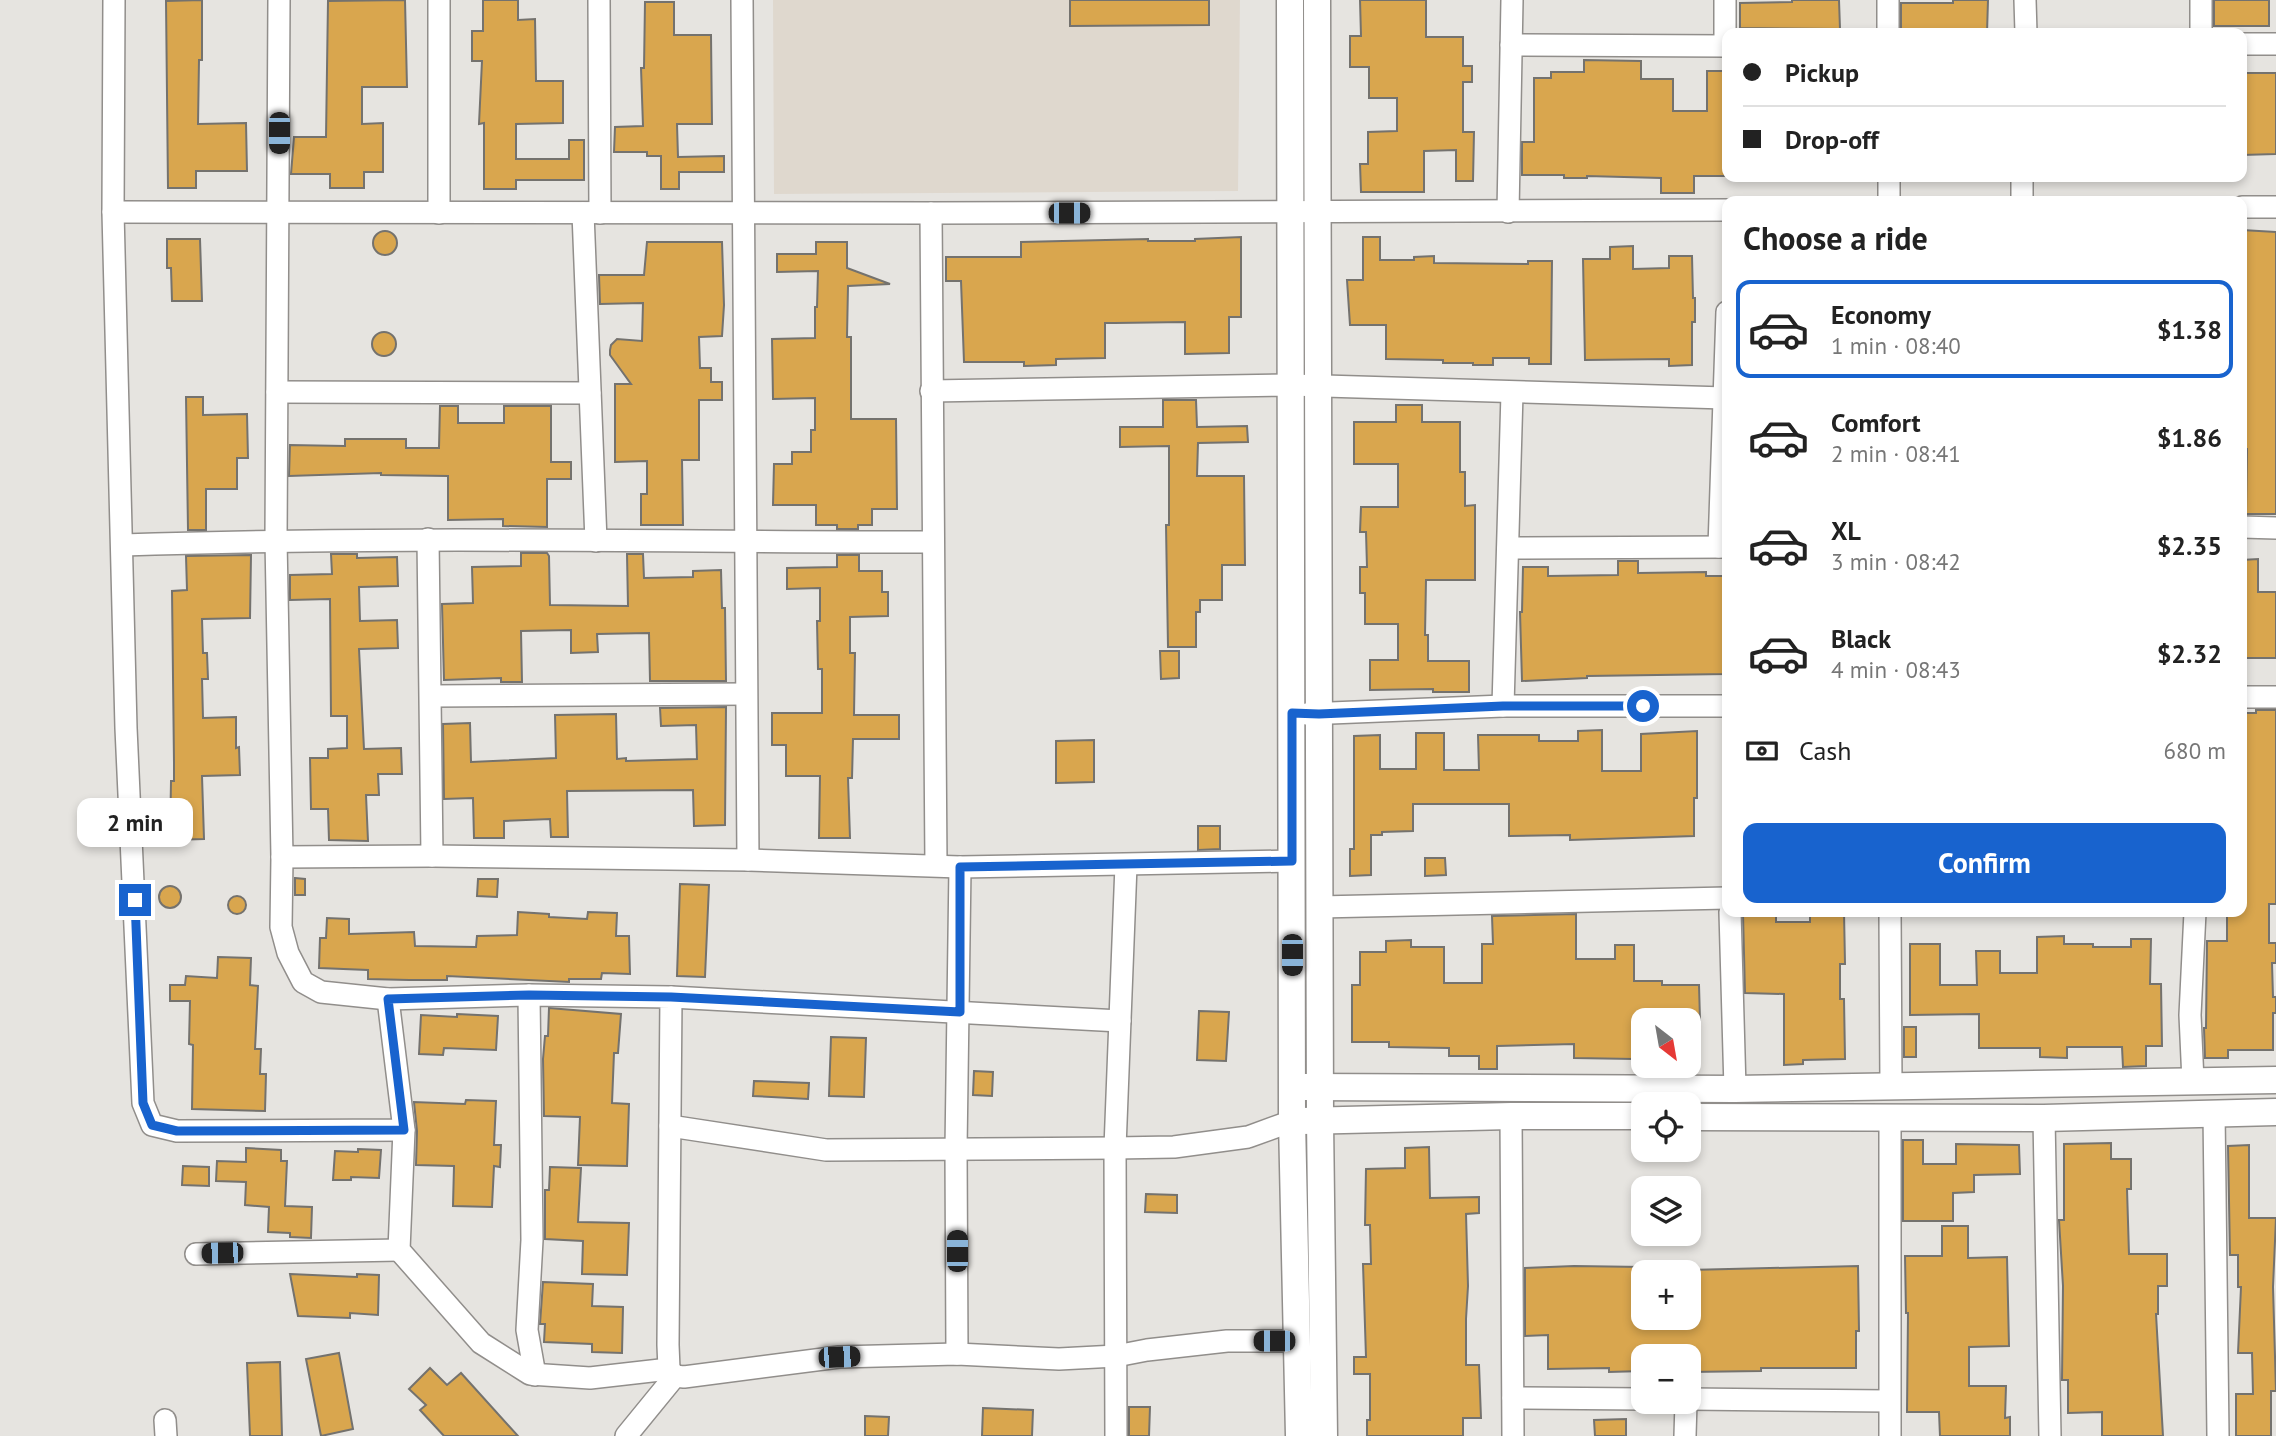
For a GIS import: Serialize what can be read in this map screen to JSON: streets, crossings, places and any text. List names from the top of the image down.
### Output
{
  "north": "bottom right",
  "page": {
    "banner": ["Pickup", "Drop-off"],
    "heading": "Choose a ride",
    "list": [
      {
        "name": "Economy",
        "note": "1 min · 08:40",
        "value": "$1.38"
      },
      {
        "name": "Comfort",
        "note": "2 min · 08:41",
        "value": "$1.86"
      },
      {
        "name": "XL",
        "note": "3 min · 08:42",
        "value": "$2.35"
      },
      {
        "name": "Black",
        "note": "4 min · 08:43",
        "value": "$2.32"
      }
    ],
    "pay": ["Cash", "680 m"],
    "bubble": "2 min",
    "buttons": "Confirm",
    "map_buttons": ["+", "−"]
  }
}
